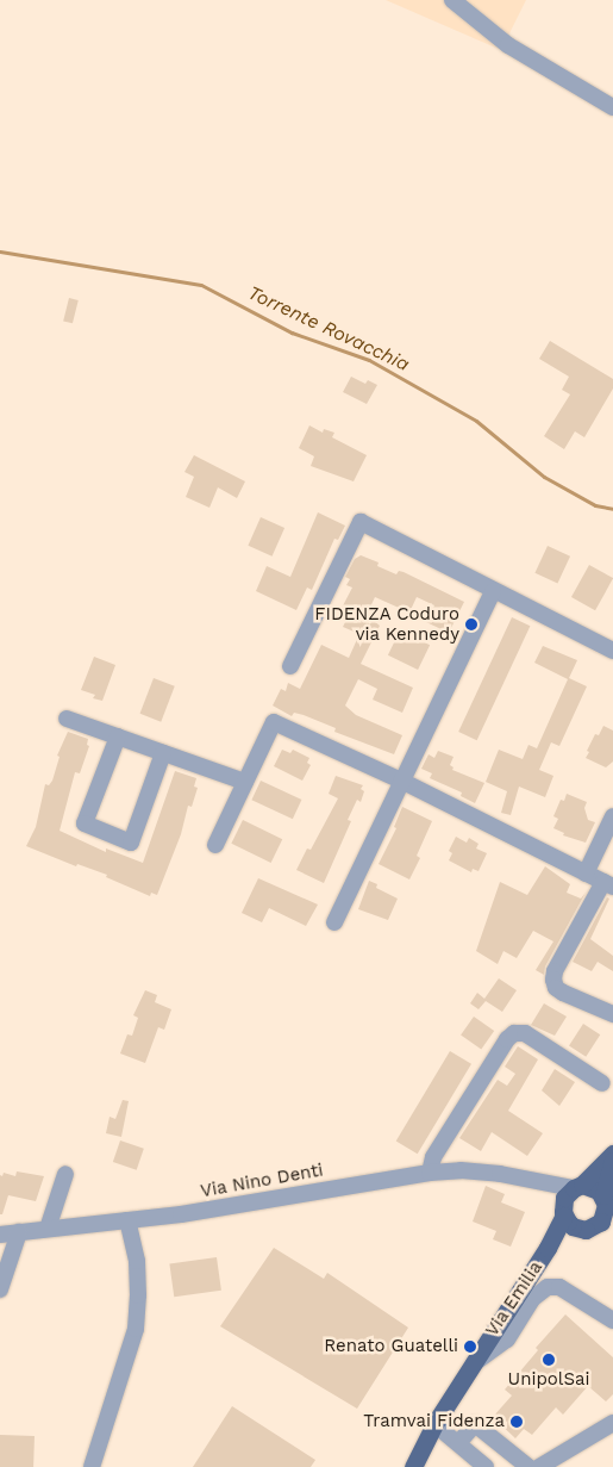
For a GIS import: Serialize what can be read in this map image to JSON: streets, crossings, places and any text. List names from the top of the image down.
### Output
{
  "streets": {
    "main road": ["Via Emilia"],
    "street": ["Via Nino Denti"]
  },
  "crossings": [
    ["Via Nino Denti", "Via Emilia"]
  ],
  "water": ["Torrente Rovacchia"],
  "places": [
    "FIDENZA Coduro via Kennedy",
    "Renato Guatelli",
    "UnipolSai",
    "Tramvai Fidenza"
  ]
}
